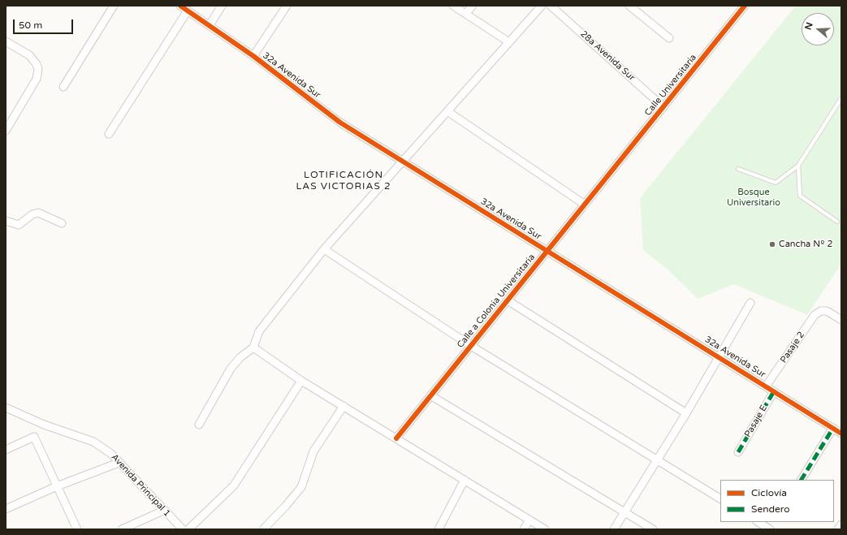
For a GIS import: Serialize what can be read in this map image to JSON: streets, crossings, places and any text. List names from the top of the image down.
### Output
{
  "streets": {
    "street": [
      "28a Avenida Sur",
      "32a Avenida Sur",
      "Calle Universitaria",
      "Calle a Colonia Universitaria",
      "Pasaje 2",
      "Pasaje E",
      "Avenida Principal 1"
    ]
  },
  "crossings": [
    ["28a Avenida Sur", "Calle Universitaria"],
    ["32a Avenida Sur", "Calle a Colonia Universitaria"],
    ["32a Avenida Sur", "Pasaje 2"],
    ["32a Avenida Sur", "Pasaje E"],
    ["Calle Universitaria", "Calle a Colonia Universitaria"]
  ],
  "districts": ["LOTIFICACIÓN LAS VICTORIAS 2"],
  "parks": ["Bosque Universitario"],
  "places": ["Cancha Nº 2"],
  "legend": ["Ciclovía", "Sendero"],
  "scale_bar": "50 m",
  "north": "left"
}
